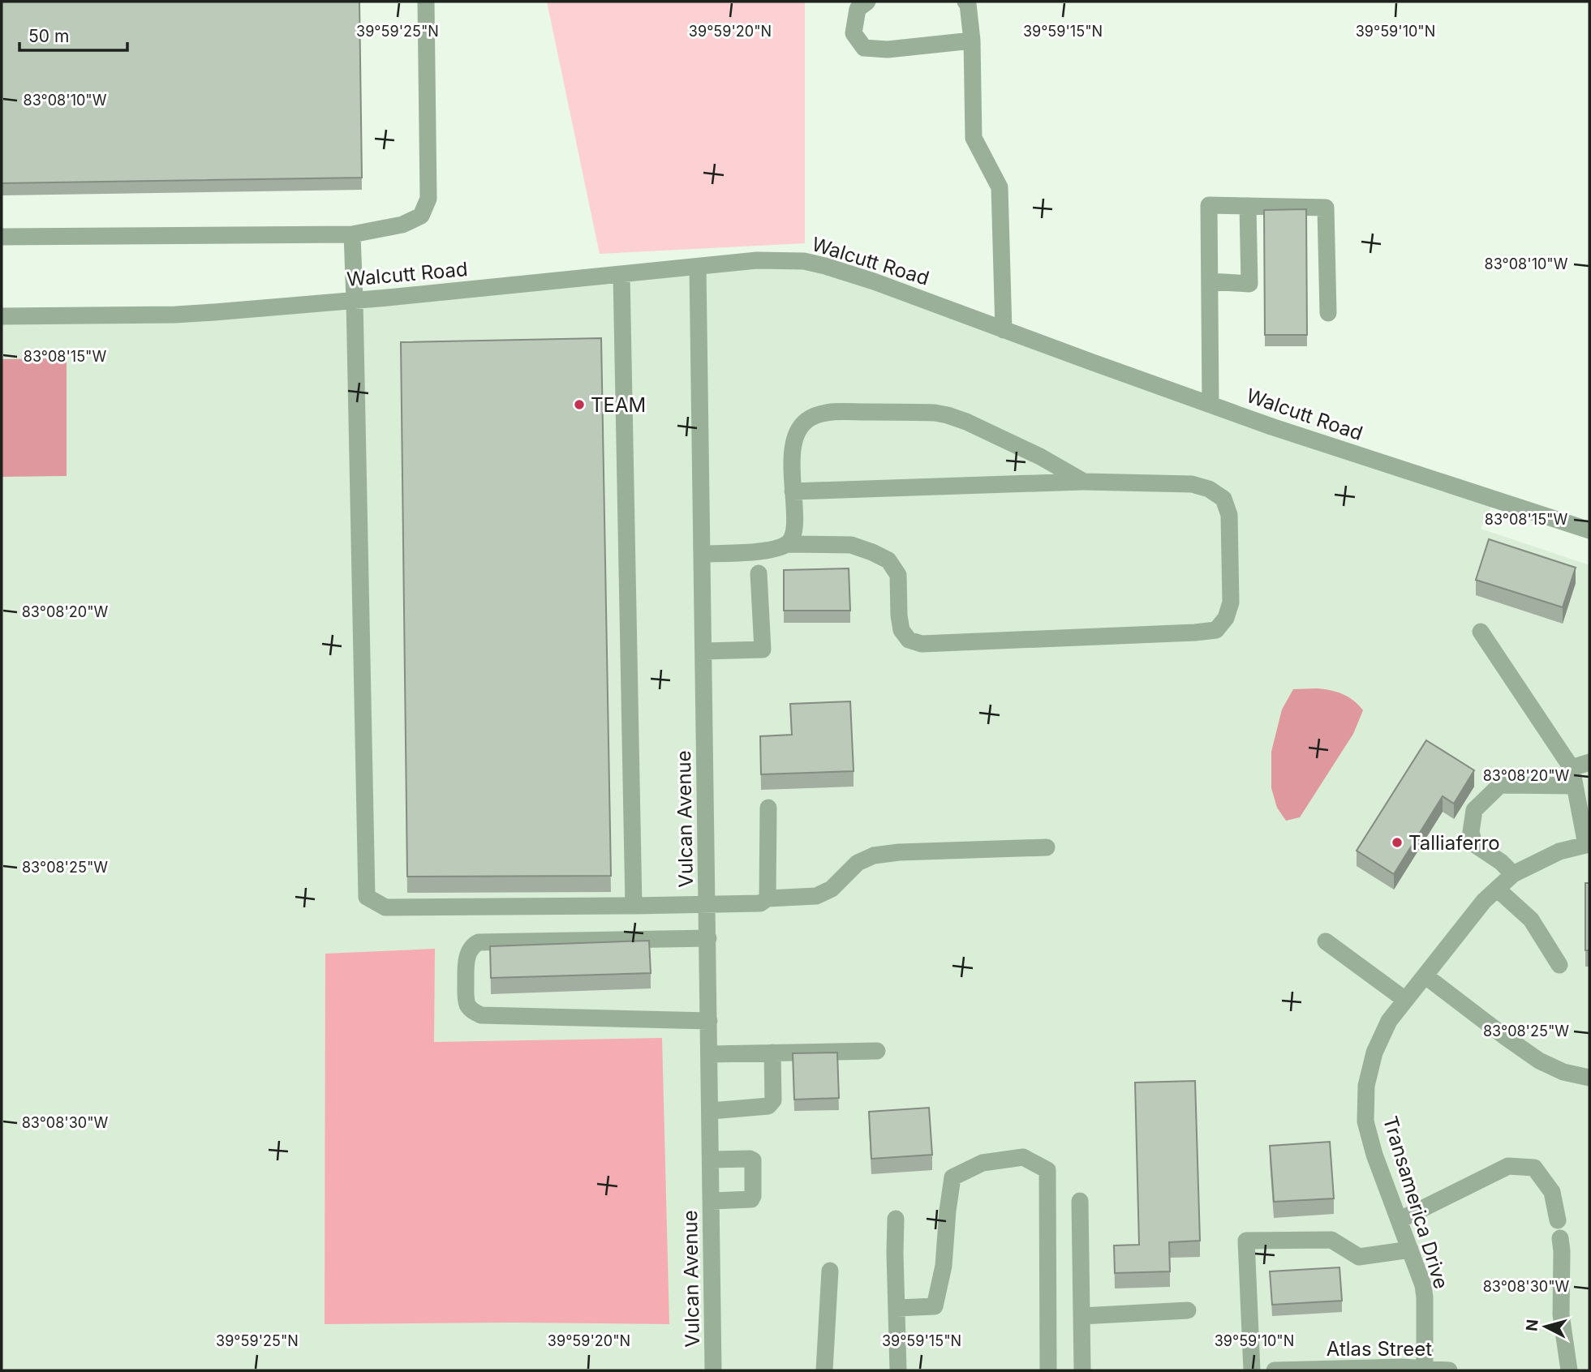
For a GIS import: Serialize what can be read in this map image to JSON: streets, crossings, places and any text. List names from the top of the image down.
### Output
{
  "streets": {
    "street": [
      "Walcutt Road",
      "Vulcan Avenue",
      "Transamerica Drive",
      "Atlas Street"
    ]
  },
  "crossings": [
    ["Walcutt Road", "Vulcan Avenue"],
    ["Transamerica Drive", "Atlas Street"]
  ],
  "places": ["TEAM", "Talliaferro"],
  "scale_bar": "50 m",
  "north": "left",
  "coordinates": [
    "39°59'25\"N",
    "39°59'20\"N",
    "39°59'15\"N",
    "39°59'10\"N",
    "83°08'10\"W",
    "83°08'15\"W",
    "83°08'20\"W",
    "83°08'25\"W",
    "83°08'30\"W"
  ]
}
